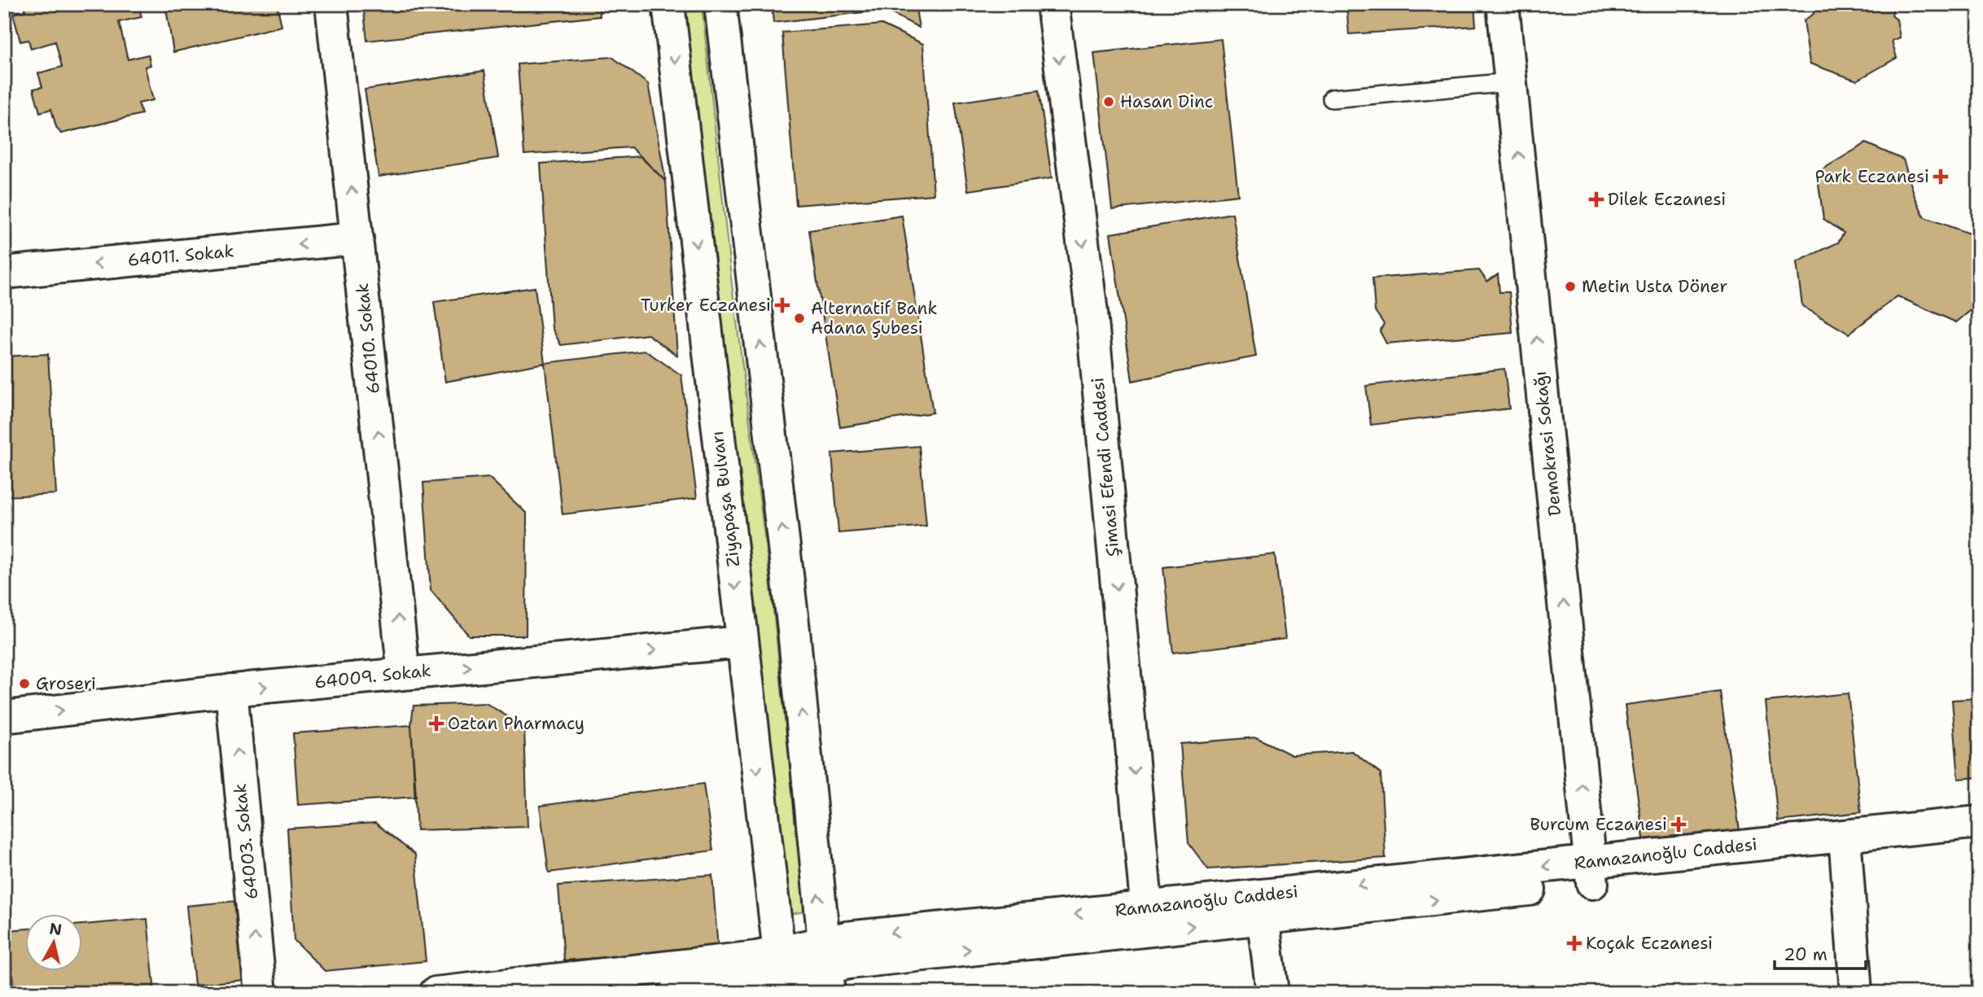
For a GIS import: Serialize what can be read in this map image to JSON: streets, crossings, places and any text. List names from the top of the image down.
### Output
{
  "streets": {
    "street": [
      "64011. Sokak",
      "64010. Sokak",
      "Demokrasi Sokağı",
      "Şimasi Efendi Caddesi",
      "Ziyapaşa Bulvarı",
      "64009. Sokak",
      "64003. Sokak",
      "Ramazanoğlu Caddesi"
    ]
  },
  "crossings": [
    ["64011. Sokak", "64010. Sokak"],
    ["64010. Sokak", "64009. Sokak"],
    ["Demokrasi Sokağı", "Ramazanoğlu Caddesi"],
    ["Şimasi Efendi Caddesi", "Ramazanoğlu Caddesi"],
    ["Ziyapaşa Bulvarı", "64009. Sokak"],
    ["Ziyapaşa Bulvarı", "Ramazanoğlu Caddesi"],
    ["64009. Sokak", "64003. Sokak"]
  ],
  "one_way": [
    "64011. Sokak",
    "64010. Sokak",
    "Demokrasi Sokağı",
    "Şimasi Efendi Caddesi",
    "64009. Sokak",
    "64003. Sokak"
  ],
  "places": {
    "other": [
      "Hasan Dinc",
      "Metin Usta Döner",
      "Alternatif Bank Adana Şubesi",
      "Groseri"
    ],
    "health": [
      "Park Eczanesi",
      "Dilek Eczanesi",
      "Turker Eczanesi",
      "Oztan Pharmacy",
      "Burcum Eczanesi",
      "Koçak Eczanesi"
    ]
  },
  "scale_bar": "20 m",
  "north": "top"
}
